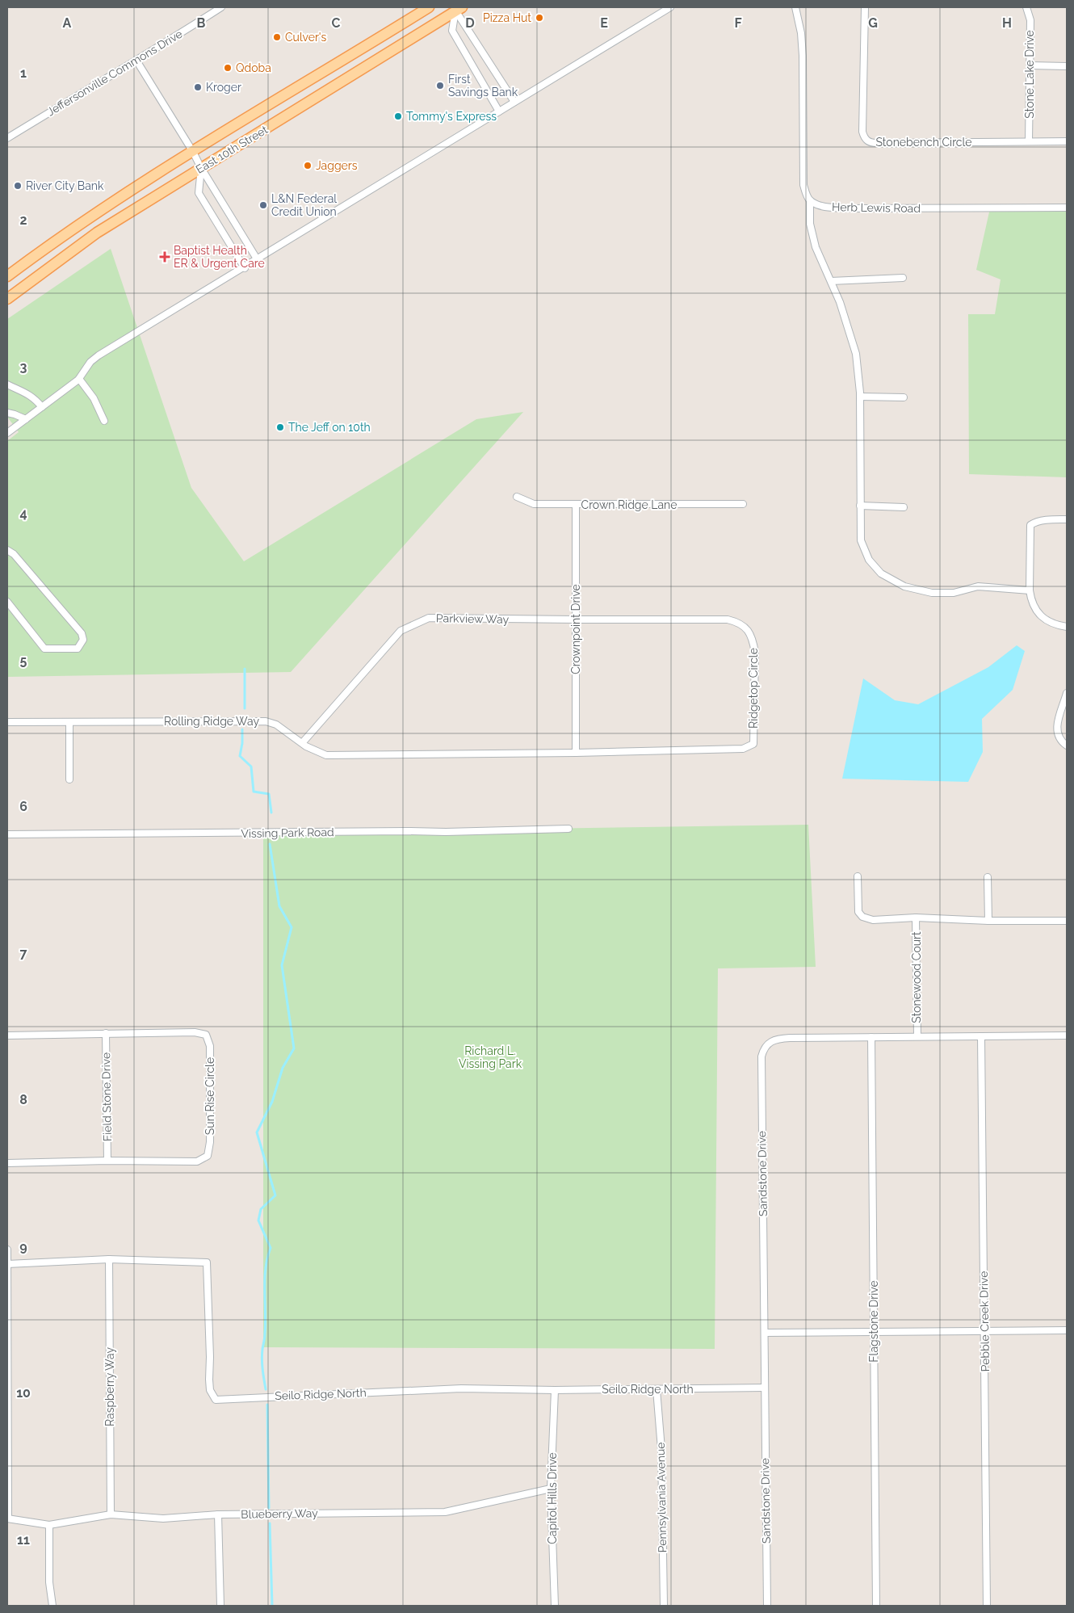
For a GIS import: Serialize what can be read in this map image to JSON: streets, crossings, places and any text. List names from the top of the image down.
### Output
{
  "streets": {
    "main road": ["East 10th Street"],
    "street": [
      "Jeffersonville Commons Drive",
      "Stone Lake Drive",
      "Stonebench Circle",
      "Herb Lewis Road",
      "Crown Ridge Lane",
      "Parkview Way",
      "Crownpoint Drive",
      "Ridgetop Circle",
      "Rolling Ridge Way",
      "Vissing Park Road",
      "Stonewood Court",
      "Sun Rise Circle",
      "Field Stone Drive",
      "Sandstone Drive",
      "Flagstone Drive",
      "Pebble Creek Drive",
      "Raspberry Way",
      "Seilo Ridge North",
      "Pennsylvania Avenue",
      "Capitol Hills Drive",
      "Blueberry Way"
    ]
  },
  "crossings": [
    ["Stone Lake Drive", "Stonebench Circle"],
    ["Crown Ridge Lane", "Crownpoint Drive"],
    ["Parkview Way", "Crownpoint Drive"],
    ["Parkview Way", "Ridgetop Circle"],
    ["Parkview Way", "Rolling Ridge Way"],
    ["Crownpoint Drive", "Ridgetop Circle"],
    ["Crownpoint Drive", "Rolling Ridge Way"],
    ["Ridgetop Circle", "Rolling Ridge Way"],
    ["Stonewood Court", "Sandstone Drive"],
    ["Sun Rise Circle", "Field Stone Drive"],
    ["Sandstone Drive", "Flagstone Drive"],
    ["Sandstone Drive", "Pebble Creek Drive"],
    ["Sandstone Drive", "Seilo Ridge North"],
    ["Raspberry Way", "Seilo Ridge North"],
    ["Raspberry Way", "Blueberry Way"],
    ["Seilo Ridge North", "Pennsylvania Avenue"],
    ["Seilo Ridge North", "Capitol Hills Drive"],
    ["Capitol Hills Drive", "Blueberry Way"]
  ],
  "parks": ["Richard L. Vissing Park"],
  "places": {
    "other": [
      "Pizza Hut",
      "Culver's",
      "Qdoba",
      "First Savings Bank",
      "Kroger",
      "Tommy's Express",
      "Jaggers",
      "River City Bank",
      "L&N Federal Credit Union",
      "The Jeff on 10th"
    ],
    "health": ["Baptist Health ER & Urgent Care"]
  },
  "grid": {
    "columns": [
      "A",
      "B",
      "C",
      "D",
      "E",
      "F",
      "G",
      "H"
    ],
    "rows": [
      "1",
      "2",
      "3",
      "4",
      "5",
      "6",
      "7",
      "8",
      "9",
      "10",
      "11"
    ]
  }
}
